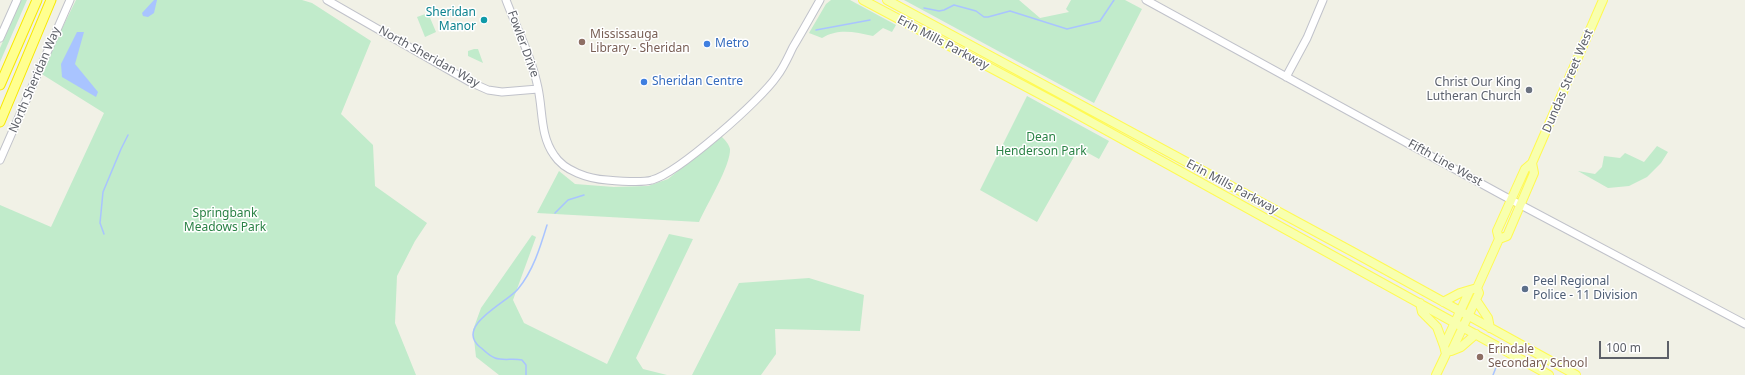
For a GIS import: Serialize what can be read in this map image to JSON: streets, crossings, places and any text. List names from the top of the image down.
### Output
{
  "streets": {
    "main road": ["Erin Mills Parkway", "Dundas Street West"],
    "street": ["Fowler Drive", "North Sheridan Way", "Fifth Line West"]
  },
  "crossings": [
    ["Erin Mills Parkway", "Dundas Street West"],
    ["Fowler Drive", "North Sheridan Way"],
    ["Dundas Street West", "Fifth Line West"]
  ],
  "parks": ["Dean Henderson Park", "Springbank Meadows Park"],
  "places": [
    "Sheridan Manor",
    "Mississauga Library - Sheridan",
    "Metro",
    "Sheridan Centre",
    "Christ Our King Lutheran Church",
    "Peel Regional Police - 11 Division",
    "Erindale Secondary School"
  ],
  "scale_bar": "100 m"
}
